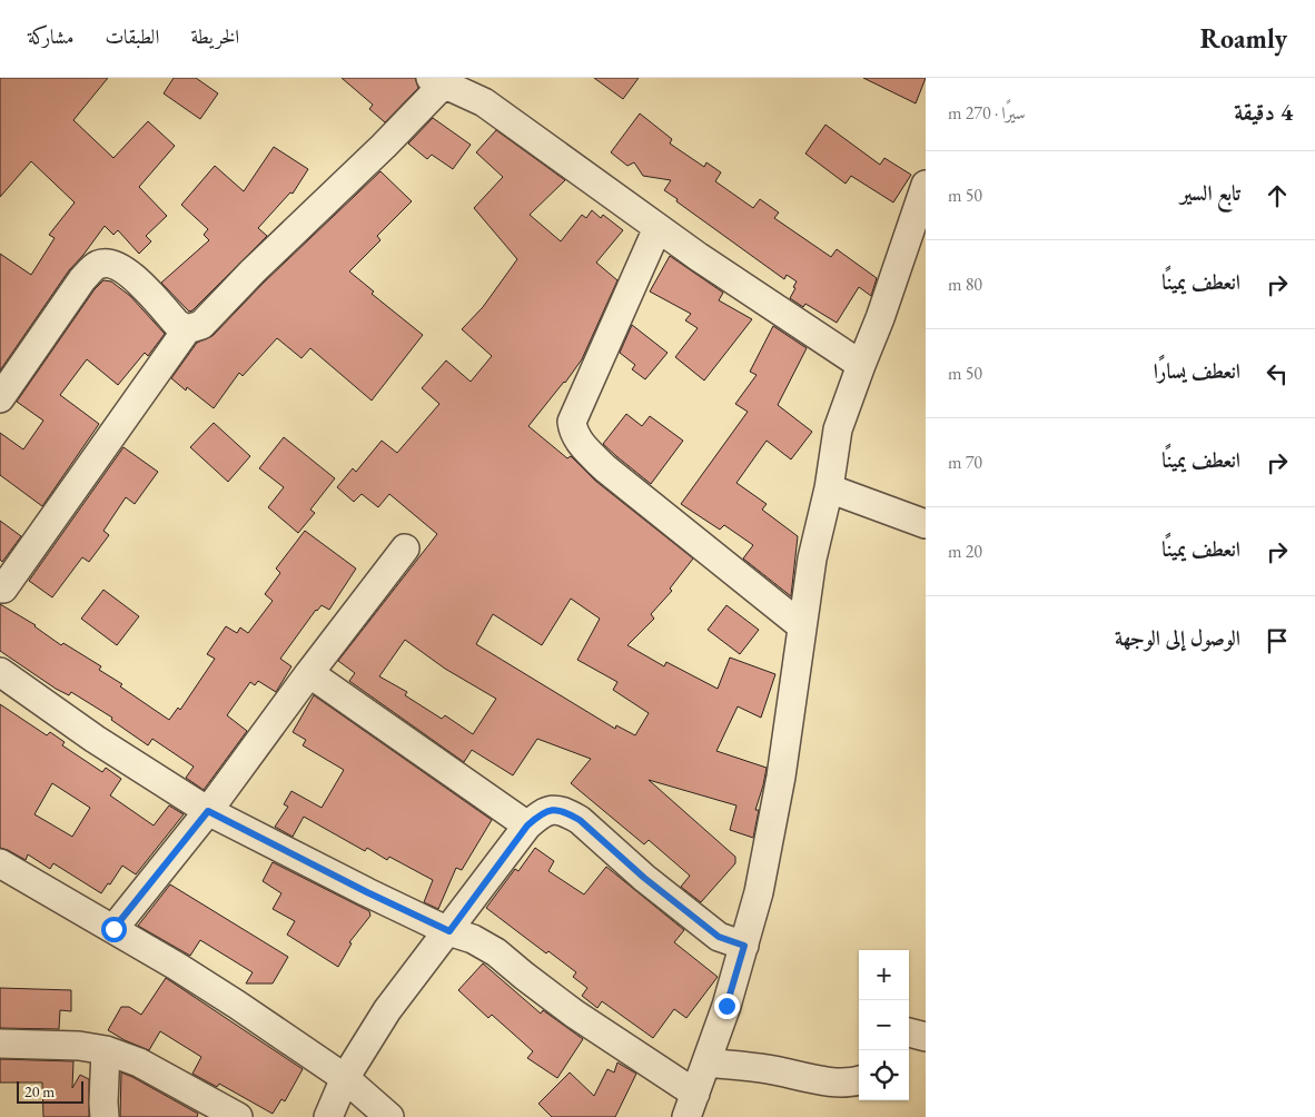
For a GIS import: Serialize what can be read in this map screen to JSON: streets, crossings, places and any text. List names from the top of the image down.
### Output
{
  "scale_bar": "20 m",
  "page": {
    "header": "Roamly",
    "nav": ["الخريطة", "الطبقات", "مشاركة"],
    "heading": ["4 دقيقة", "سيرًا · 270 m"],
    "list": [
      ["تابع السير", "50 m"],
      ["انعطف يمينًا", "80 m"],
      ["انعطف يسارًا", "50 m"],
      ["انعطف يمينًا", "70 m"],
      ["انعطف يمينًا", "20 m"],
      "الوصول إلى الوجهة"
    ],
    "map_buttons": ["+", "−"],
    "scale": "20 m"
  }
}
